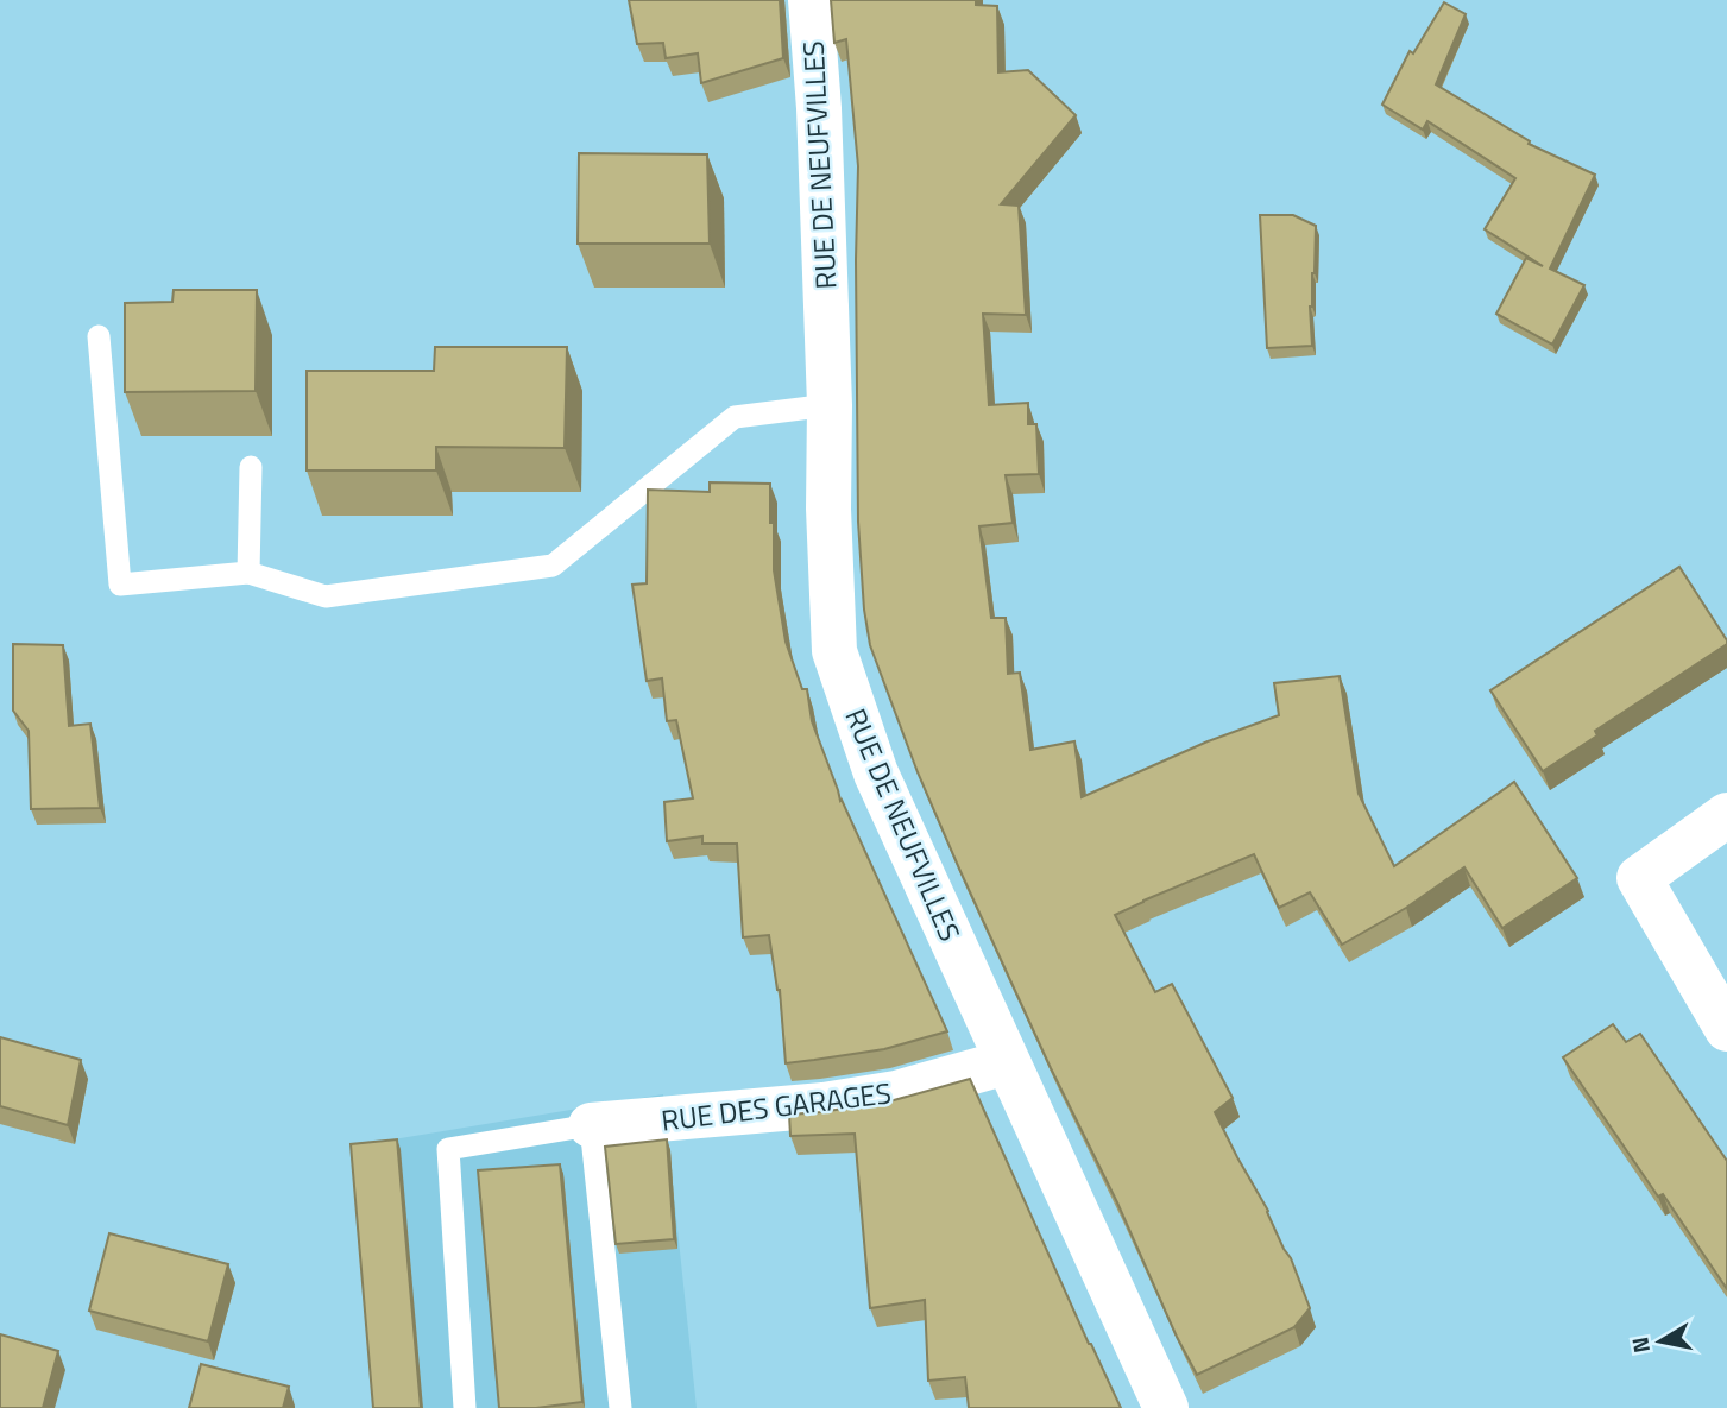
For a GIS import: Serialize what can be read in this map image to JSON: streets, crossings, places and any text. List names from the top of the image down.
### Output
{
  "streets": {
    "main road": ["RUE DE NEUFVILLES", "RUE DES GARAGES"]
  },
  "crossings": [
    ["RUE DE NEUFVILLES", "RUE DES GARAGES"]
  ],
  "north": "left"
}
